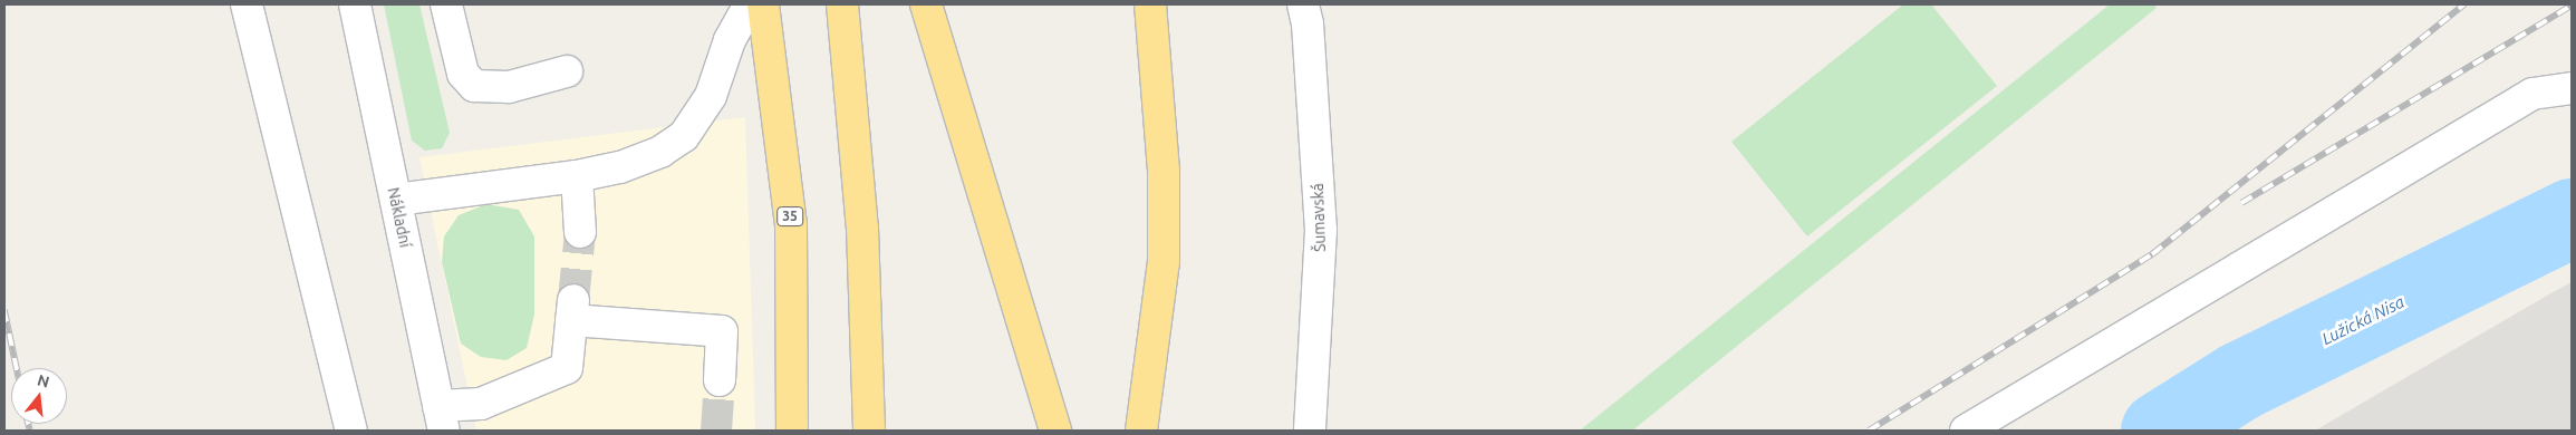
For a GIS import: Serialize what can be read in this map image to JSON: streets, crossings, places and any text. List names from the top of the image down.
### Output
{
  "streets": {
    "highway": ["35"],
    "street": ["Nákladní", "Šumavská"]
  },
  "water": ["Lužická Nisa"],
  "north": "top"
}
